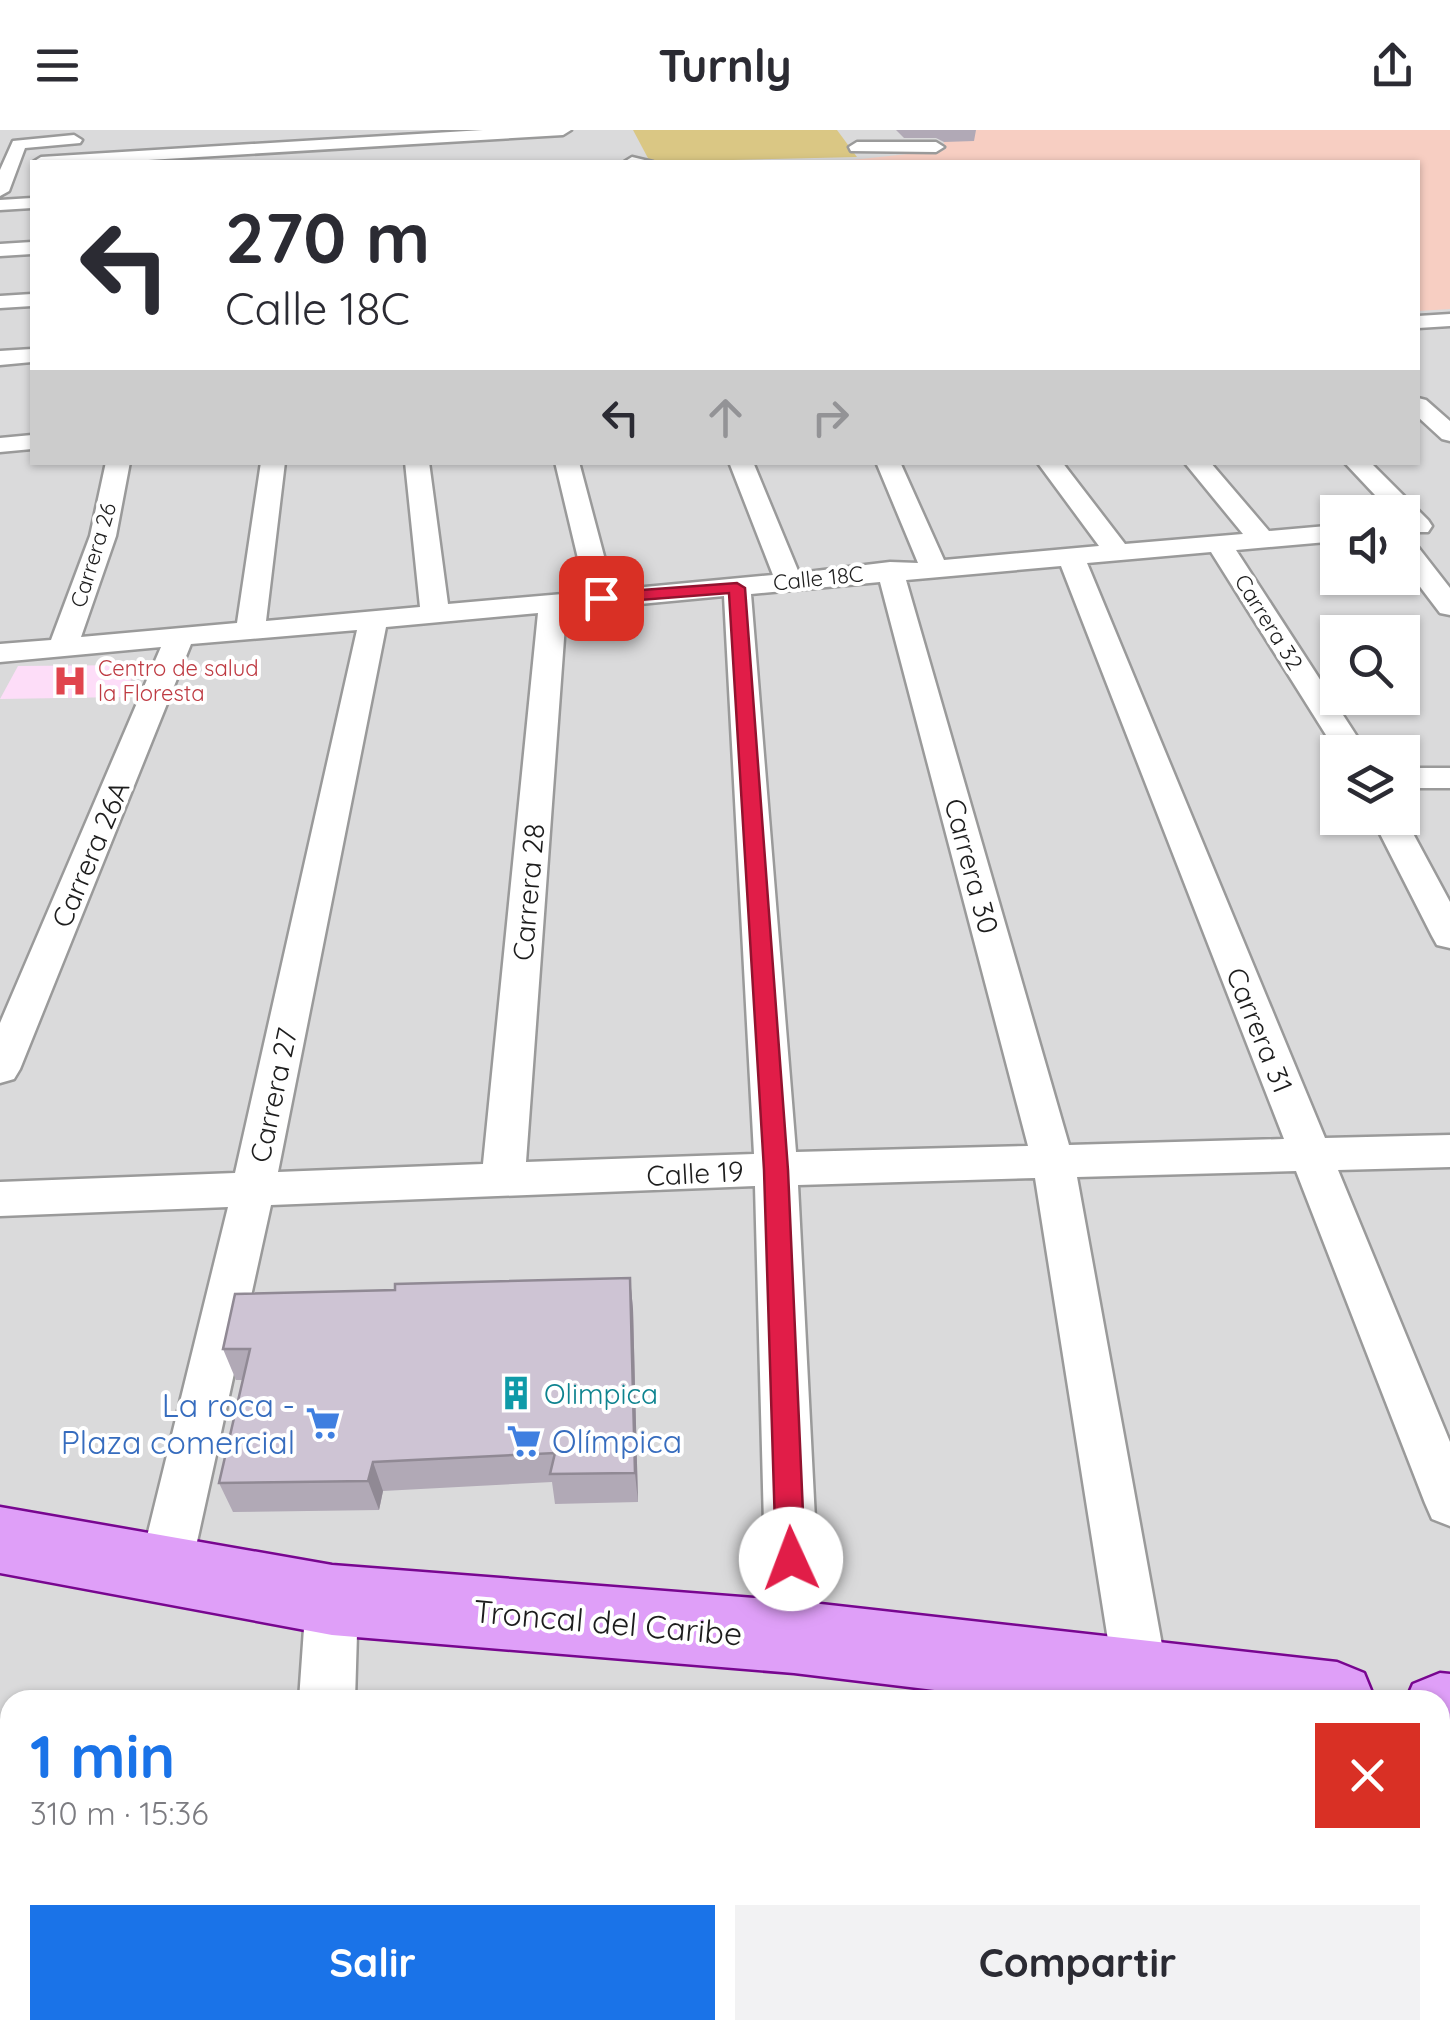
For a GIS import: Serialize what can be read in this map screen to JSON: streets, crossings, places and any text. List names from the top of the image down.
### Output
{
  "streets": {
    "main road": ["Troncal del Caribe"],
    "street": [
      "Carrera 26",
      "Calle 18C",
      "Carrera 32",
      "Carrera 26A",
      "Carrera 30",
      "Carrera 28",
      "Carrera 31",
      "Carrera 27",
      "Calle 19"
    ]
  },
  "crossings": [
    ["Carrera 26", "Calle 18C"],
    ["Calle 18C", "Carrera 32"],
    ["Calle 18C", "Carrera 26A"],
    ["Calle 18C", "Carrera 30"],
    ["Calle 18C", "Carrera 28"],
    ["Calle 18C", "Carrera 31"],
    ["Calle 18C", "Carrera 27"],
    ["Carrera 30", "Calle 19"],
    ["Carrera 30", "Troncal del Caribe"],
    ["Carrera 28", "Calle 19"],
    ["Carrera 31", "Calle 19"],
    ["Carrera 27", "Calle 19"],
    ["Carrera 27", "Troncal del Caribe"]
  ],
  "places": {
    "hospital": ["Centro de salud la Floresta"],
    "building": ["Olimpica"],
    "supermarket": ["La roca - Plaza comercial", "Olímpica"]
  },
  "page": {
    "header": "Turnly",
    "turn": ["270 m", "Calle 18C"],
    "heading": ["1 min", "310 m · 15:36"],
    "buttons": ["Salir", "Compartir"]
  }
}
